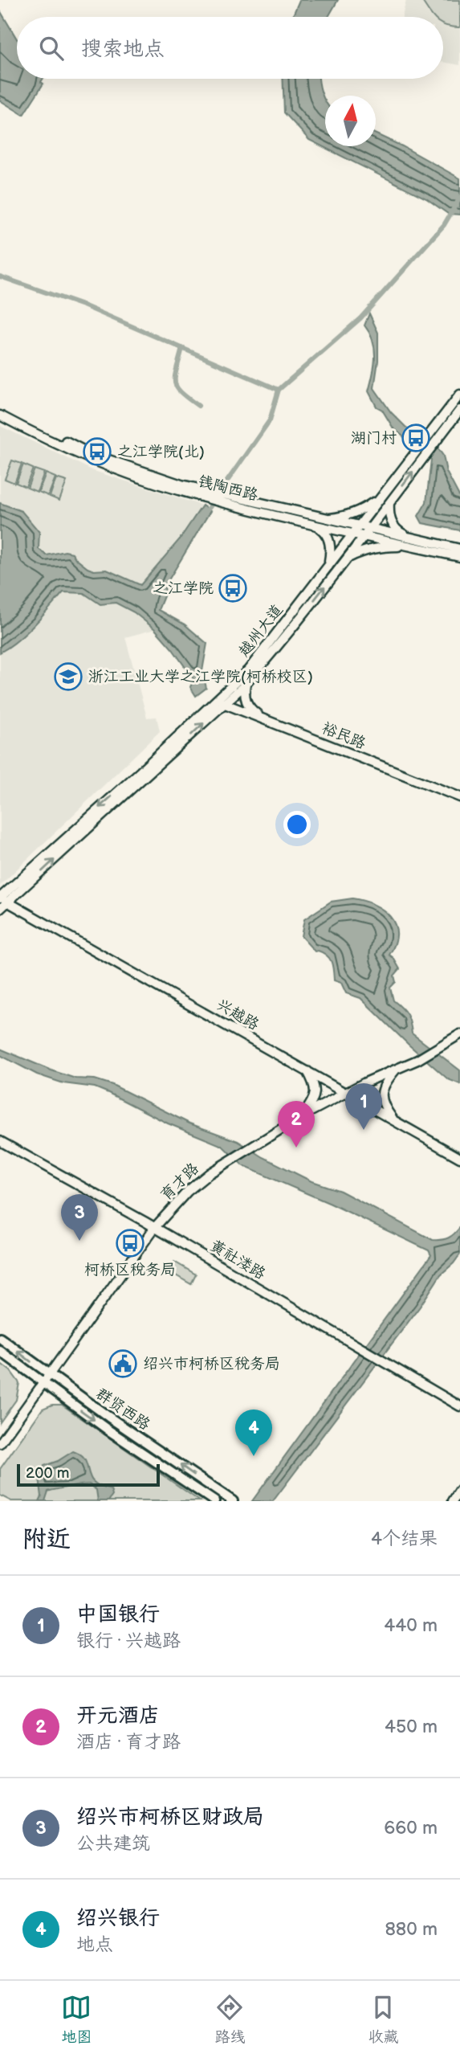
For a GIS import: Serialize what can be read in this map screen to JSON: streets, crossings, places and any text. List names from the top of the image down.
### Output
{
  "streets": {
    "main road": ["群贤西路"],
    "street": [
      "钱陶西路",
      "越州大道",
      "裕民路",
      "兴越路",
      "育才路",
      "黄社溇路"
    ]
  },
  "crossings": [
    ["钱陶西路", "越州大道"],
    ["越州大道", "裕民路"],
    ["越州大道", "兴越路"],
    ["兴越路", "育才路"],
    ["育才路", "黄社溇路"],
    ["育才路", "群贤西路"]
  ],
  "places": {
    "bus stop": [
      "湖门村",
      "之江学院(北)",
      "之江学院",
      "柯桥区税务局"
    ],
    "school or university": ["浙江工业大学之江学院(柯桥校区)"],
    "public building": ["绍兴市柯桥区税务局"]
  },
  "scale_bar": "200 m",
  "north": "top",
  "page": {
    "search": "搜索地点",
    "pins": [
      "1",
      "2",
      "3",
      "4"
    ],
    "scale": "200 m",
    "heading": ["附近", "4个结果"],
    "list": [
      {
        "mark": "1",
        "name": "中国银行",
        "note": "银行 · 兴越路",
        "value": "440 m"
      },
      {
        "mark": "2",
        "name": "开元酒店",
        "note": "酒店 · 育才路",
        "value": "450 m"
      },
      {
        "mark": "3",
        "name": "绍兴市柯桥区财政局",
        "note": "公共建筑",
        "value": "660 m"
      },
      {
        "mark": "4",
        "name": "绍兴银行",
        "note": "地点",
        "value": "880 m"
      }
    ],
    "nav": ["地图", "路线", "收藏"]
  }
}
